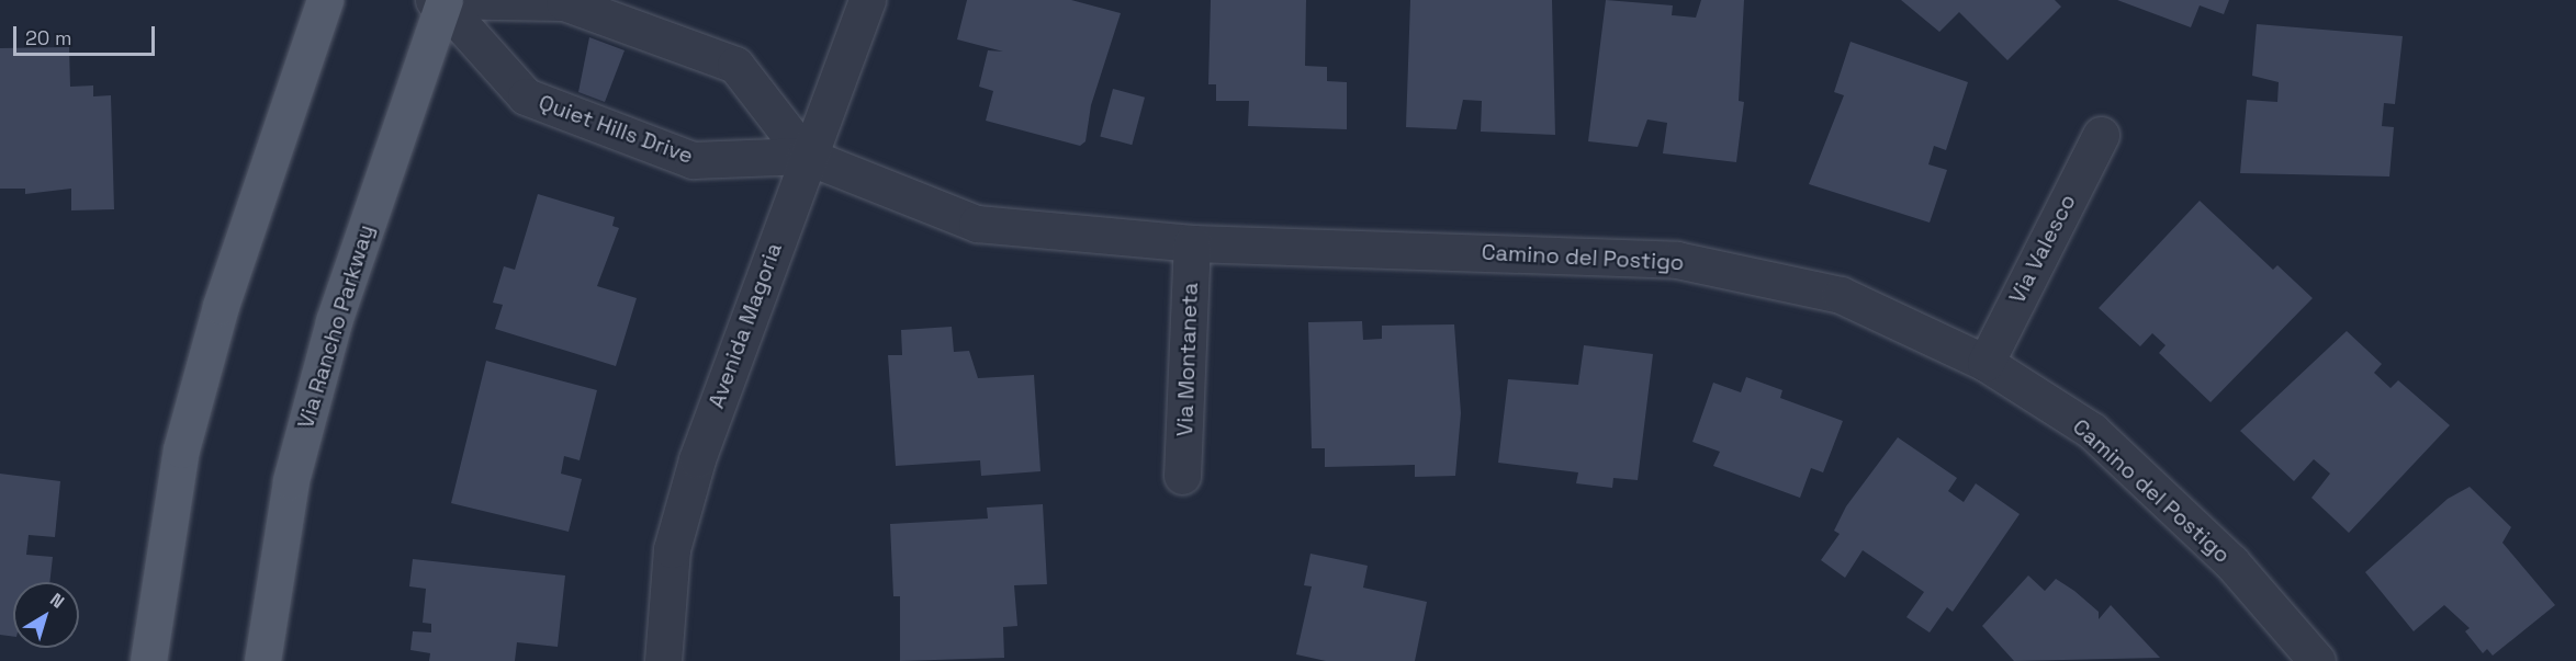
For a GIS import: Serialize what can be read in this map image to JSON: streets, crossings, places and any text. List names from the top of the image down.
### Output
{
  "streets": {
    "main road": ["Via Rancho Parkway"],
    "street": [
      "Quiet Hills Drive",
      "Via Valesco",
      "Camino del Postigo",
      "Avenida Magoria",
      "Via Montaneta"
    ]
  },
  "crossings": [
    ["Quiet Hills Drive", "Camino del Postigo"],
    ["Quiet Hills Drive", "Avenida Magoria"],
    ["Quiet Hills Drive", "Via Rancho Parkway"],
    ["Via Valesco", "Camino del Postigo"],
    ["Camino del Postigo", "Avenida Magoria"],
    ["Camino del Postigo", "Via Montaneta"]
  ],
  "scale_bar": "20 m",
  "north": "top right"
}
